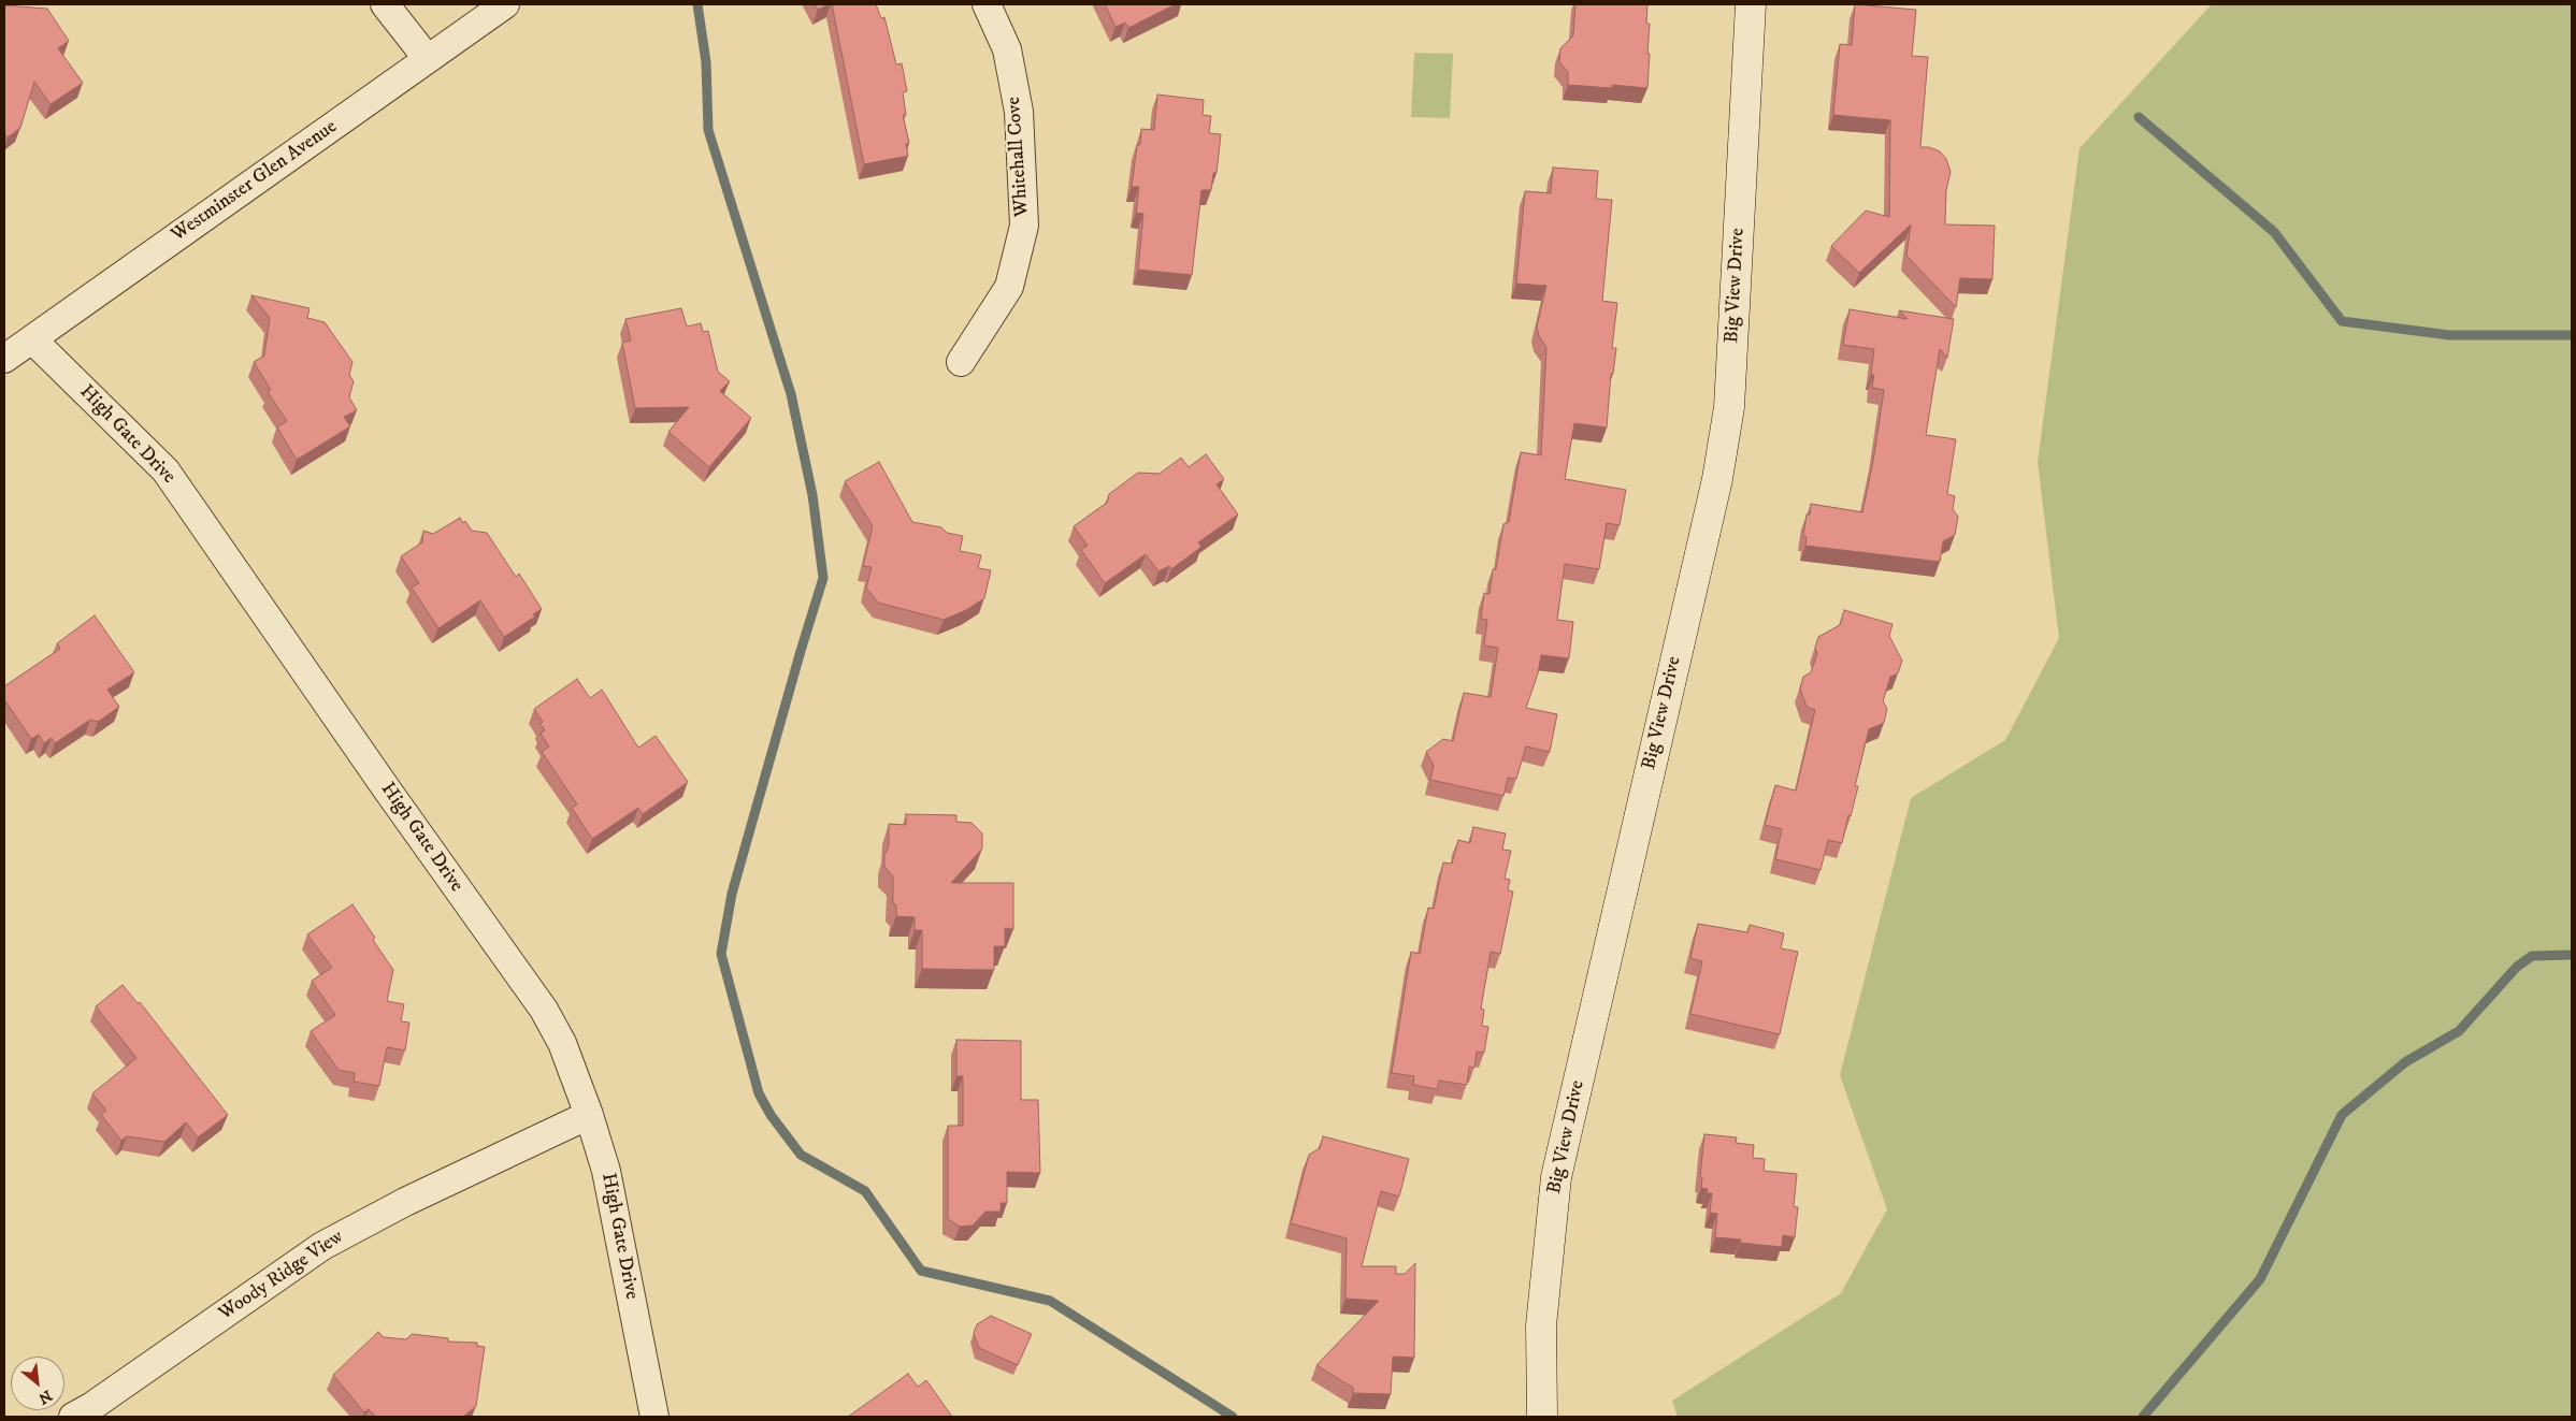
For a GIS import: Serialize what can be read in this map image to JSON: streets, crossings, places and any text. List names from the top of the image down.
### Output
{
  "streets": {
    "street": [
      "Whitehall Cove",
      "Westminster Glen Avenue",
      "Big View Drive",
      "High Gate Drive",
      "Woody Ridge View"
    ]
  },
  "crossings": [
    ["Westminster Glen Avenue", "High Gate Drive"],
    ["High Gate Drive", "Woody Ridge View"]
  ],
  "north": "bottom right"
}
